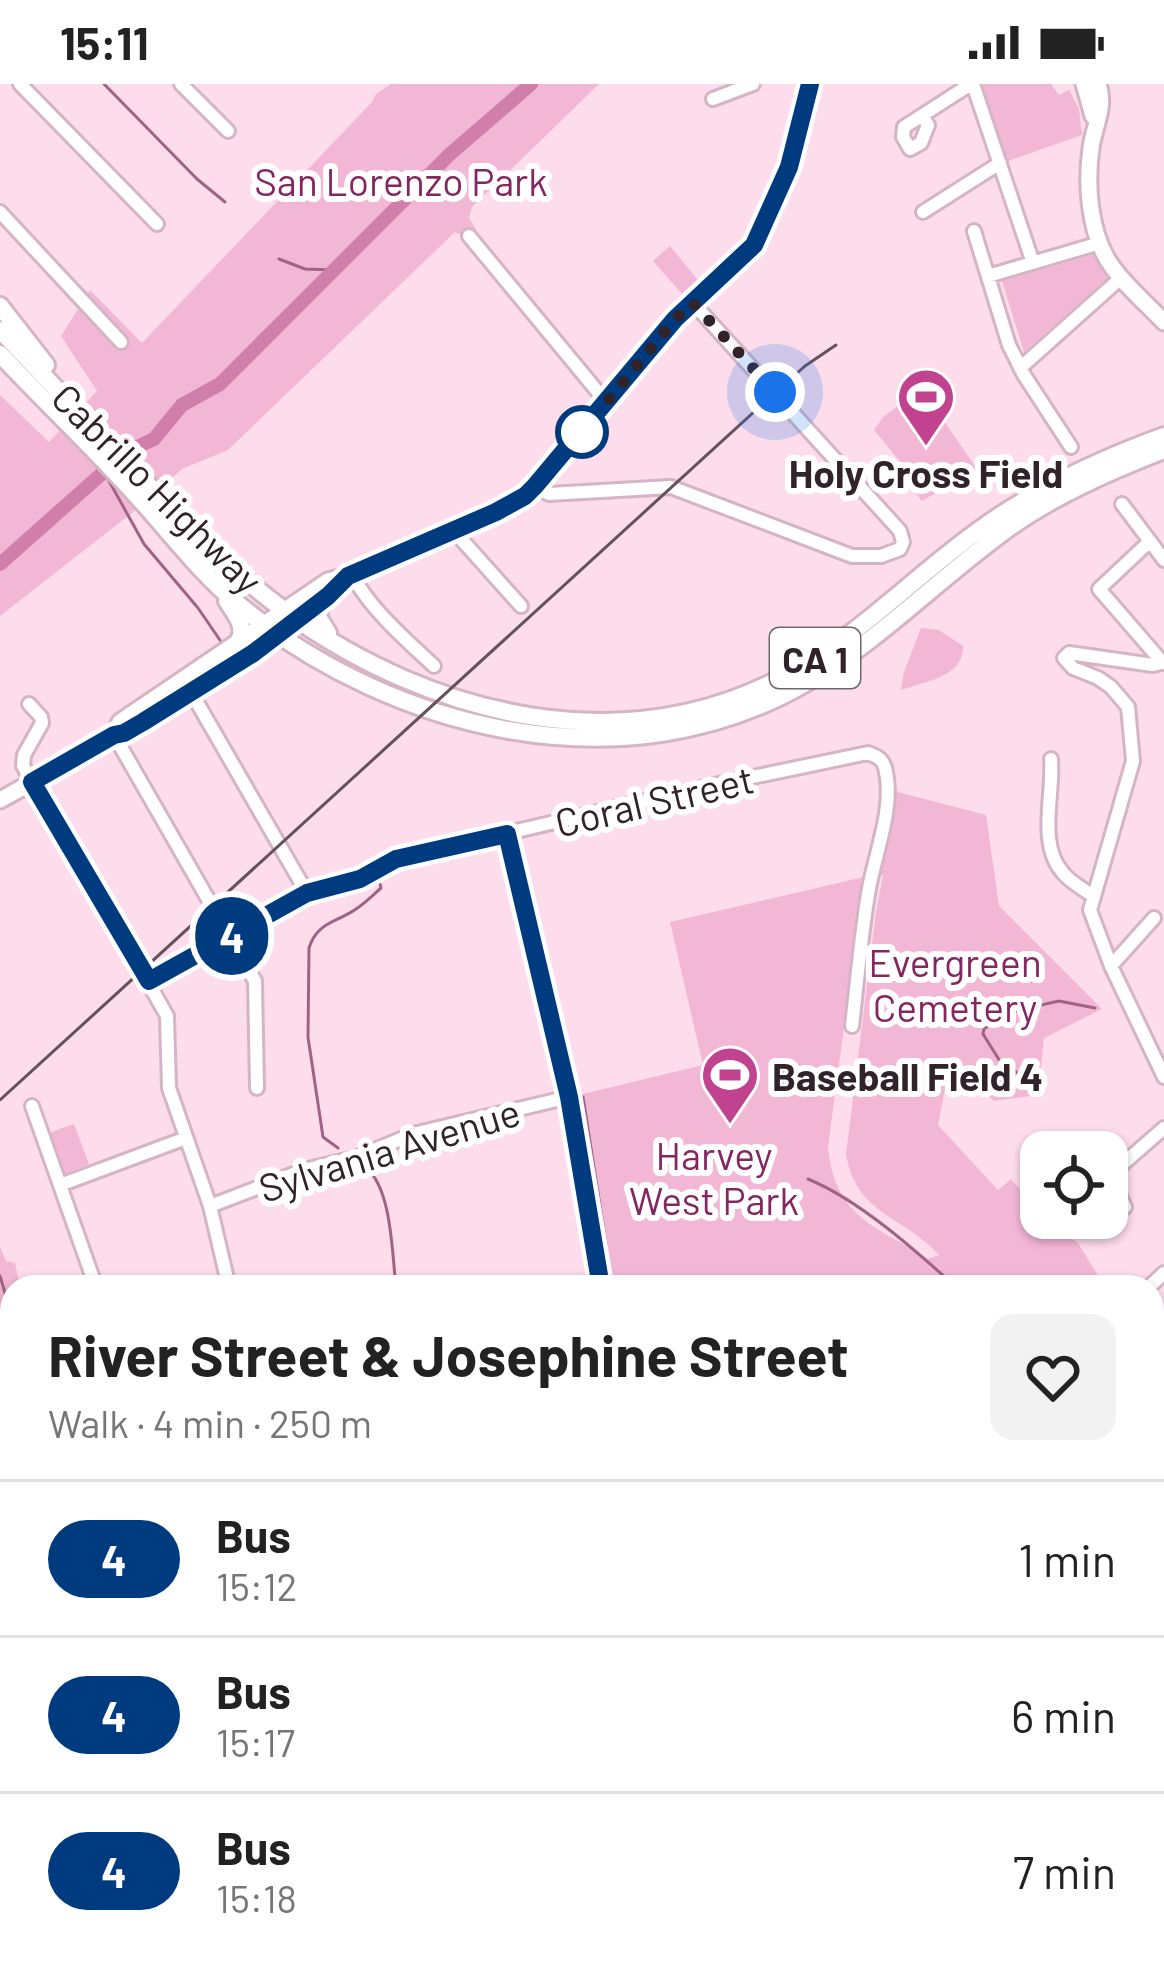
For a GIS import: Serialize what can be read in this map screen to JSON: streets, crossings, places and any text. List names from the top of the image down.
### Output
{
  "streets": {
    "highway": ["Cabrillo Highway", "CA 1"],
    "street": ["Coral Street", "Sylvania Avenue"]
  },
  "parks": ["San Lorenzo Park", "Evergreen Cemetery", "Harvey West Park"],
  "places": {
    "sports": ["Holy Cross Field", "Baseball Field 4"]
  },
  "lines": ["bus line 4"],
  "page": {
    "status": "15:11",
    "on_map": "4",
    "heading": ["River Street & Josephine Street", "Walk · 4 min · 250 m"],
    "list": [
      {
        "mark": "4",
        "name": "Bus",
        "note": "15:12",
        "value": "1 min"
      },
      {
        "mark": "4",
        "name": "Bus",
        "note": "15:17",
        "value": "6 min"
      },
      {
        "mark": "4",
        "name": "Bus",
        "note": "15:18",
        "value": "7 min"
      }
    ]
  }
}
